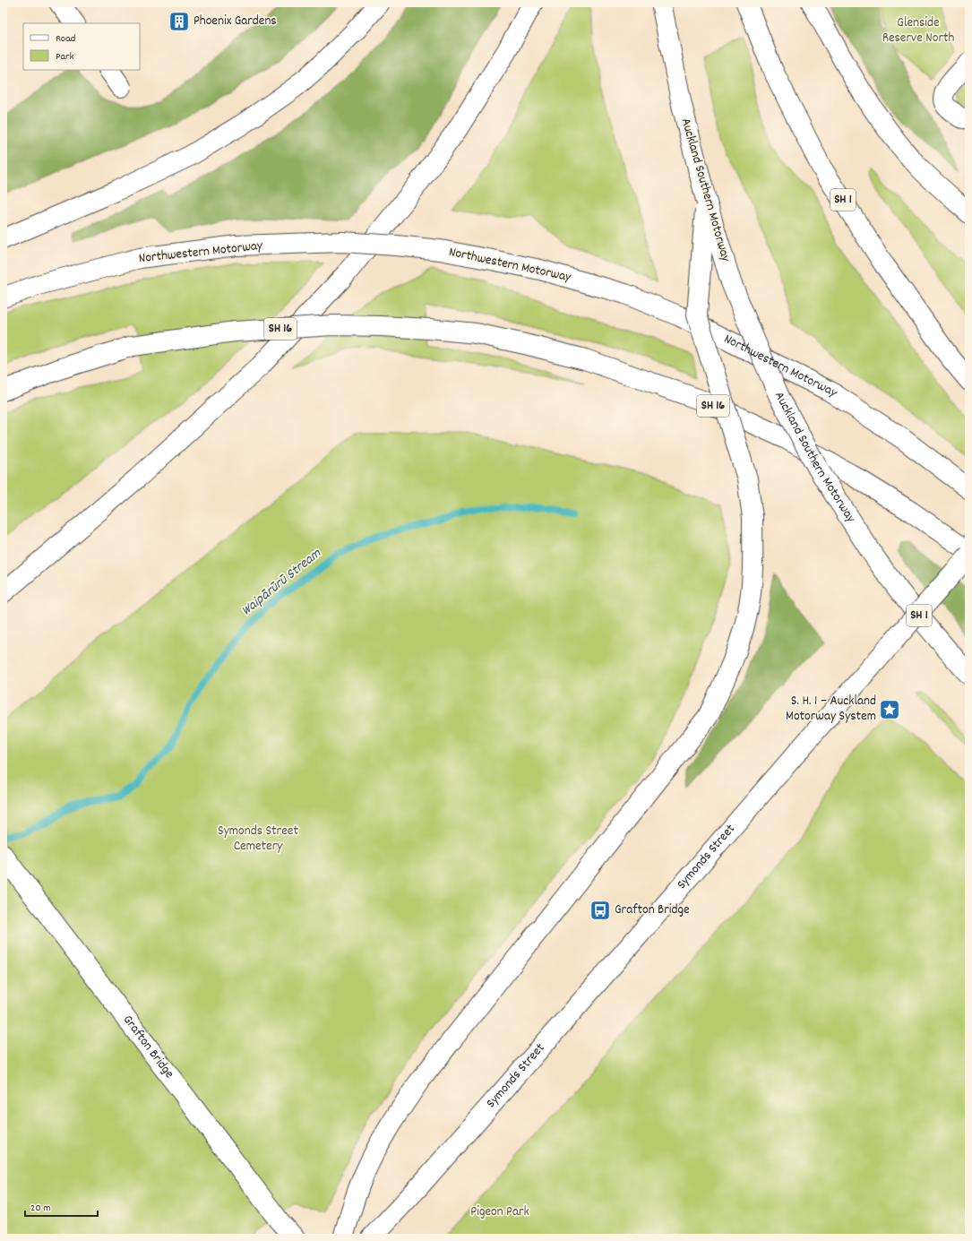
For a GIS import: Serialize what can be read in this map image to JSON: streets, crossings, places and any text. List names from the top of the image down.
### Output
{
  "streets": {
    "main road": [
      "Auckland Southern Motorway",
      "SH 1",
      "Northwestern Motorway",
      "SH 16",
      "Symonds Street",
      "Grafton Bridge"
    ]
  },
  "crossings": [
    ["SH 16", "Symonds Street"]
  ],
  "water": ["Waipārūrū Stream"],
  "parks": ["Glenside Reserve North", "Symonds Street Cemetery", "Pigeon Park"],
  "places": {
    "building": ["Phoenix Gardens"],
    "place": ["S. H. 1 – Auckland Motorway System"],
    "bus stop": ["Grafton Bridge"]
  },
  "legend": ["Road", "Park"],
  "scale_bar": "20 m"
}
